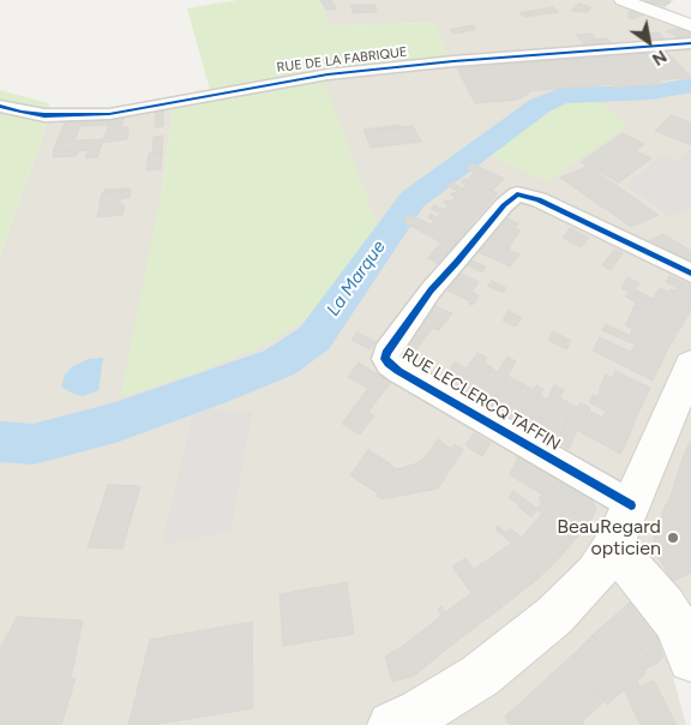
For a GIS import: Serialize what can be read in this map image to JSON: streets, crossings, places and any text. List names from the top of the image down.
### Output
{
  "streets": {
    "street": ["RUE DE LA FABRIQUE", "RUE LECLERCQ TAFFIN"]
  },
  "water": ["La Marque"],
  "places": ["BeauRegard opticien"],
  "north": "bottom right"
}
